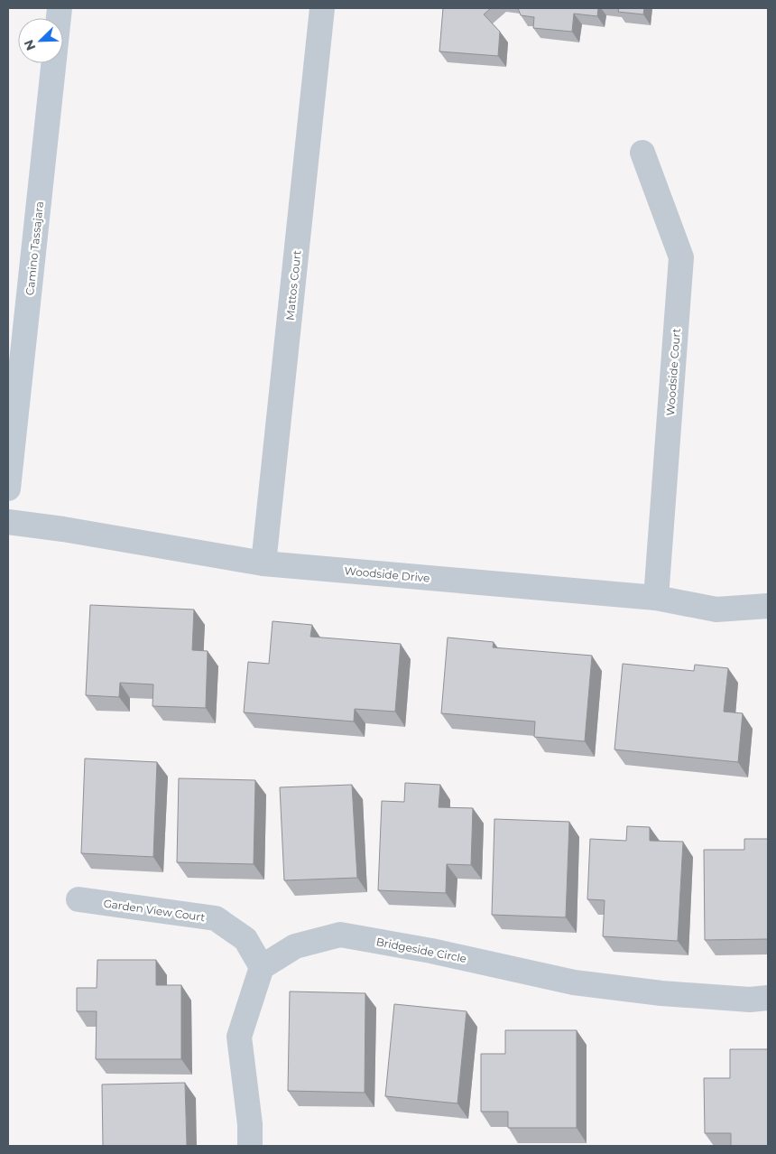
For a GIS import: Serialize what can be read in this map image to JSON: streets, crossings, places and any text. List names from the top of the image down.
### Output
{
  "streets": {
    "main road": ["Camino Tassajara"],
    "street": [
      "Mattos Court",
      "Woodside Court",
      "Woodside Drive",
      "Garden View Court",
      "Bridgeside Circle"
    ]
  },
  "crossings": [
    ["Mattos Court", "Woodside Drive"],
    ["Woodside Court", "Woodside Drive"],
    ["Garden View Court", "Bridgeside Circle"]
  ],
  "north": "bottom left"
}
